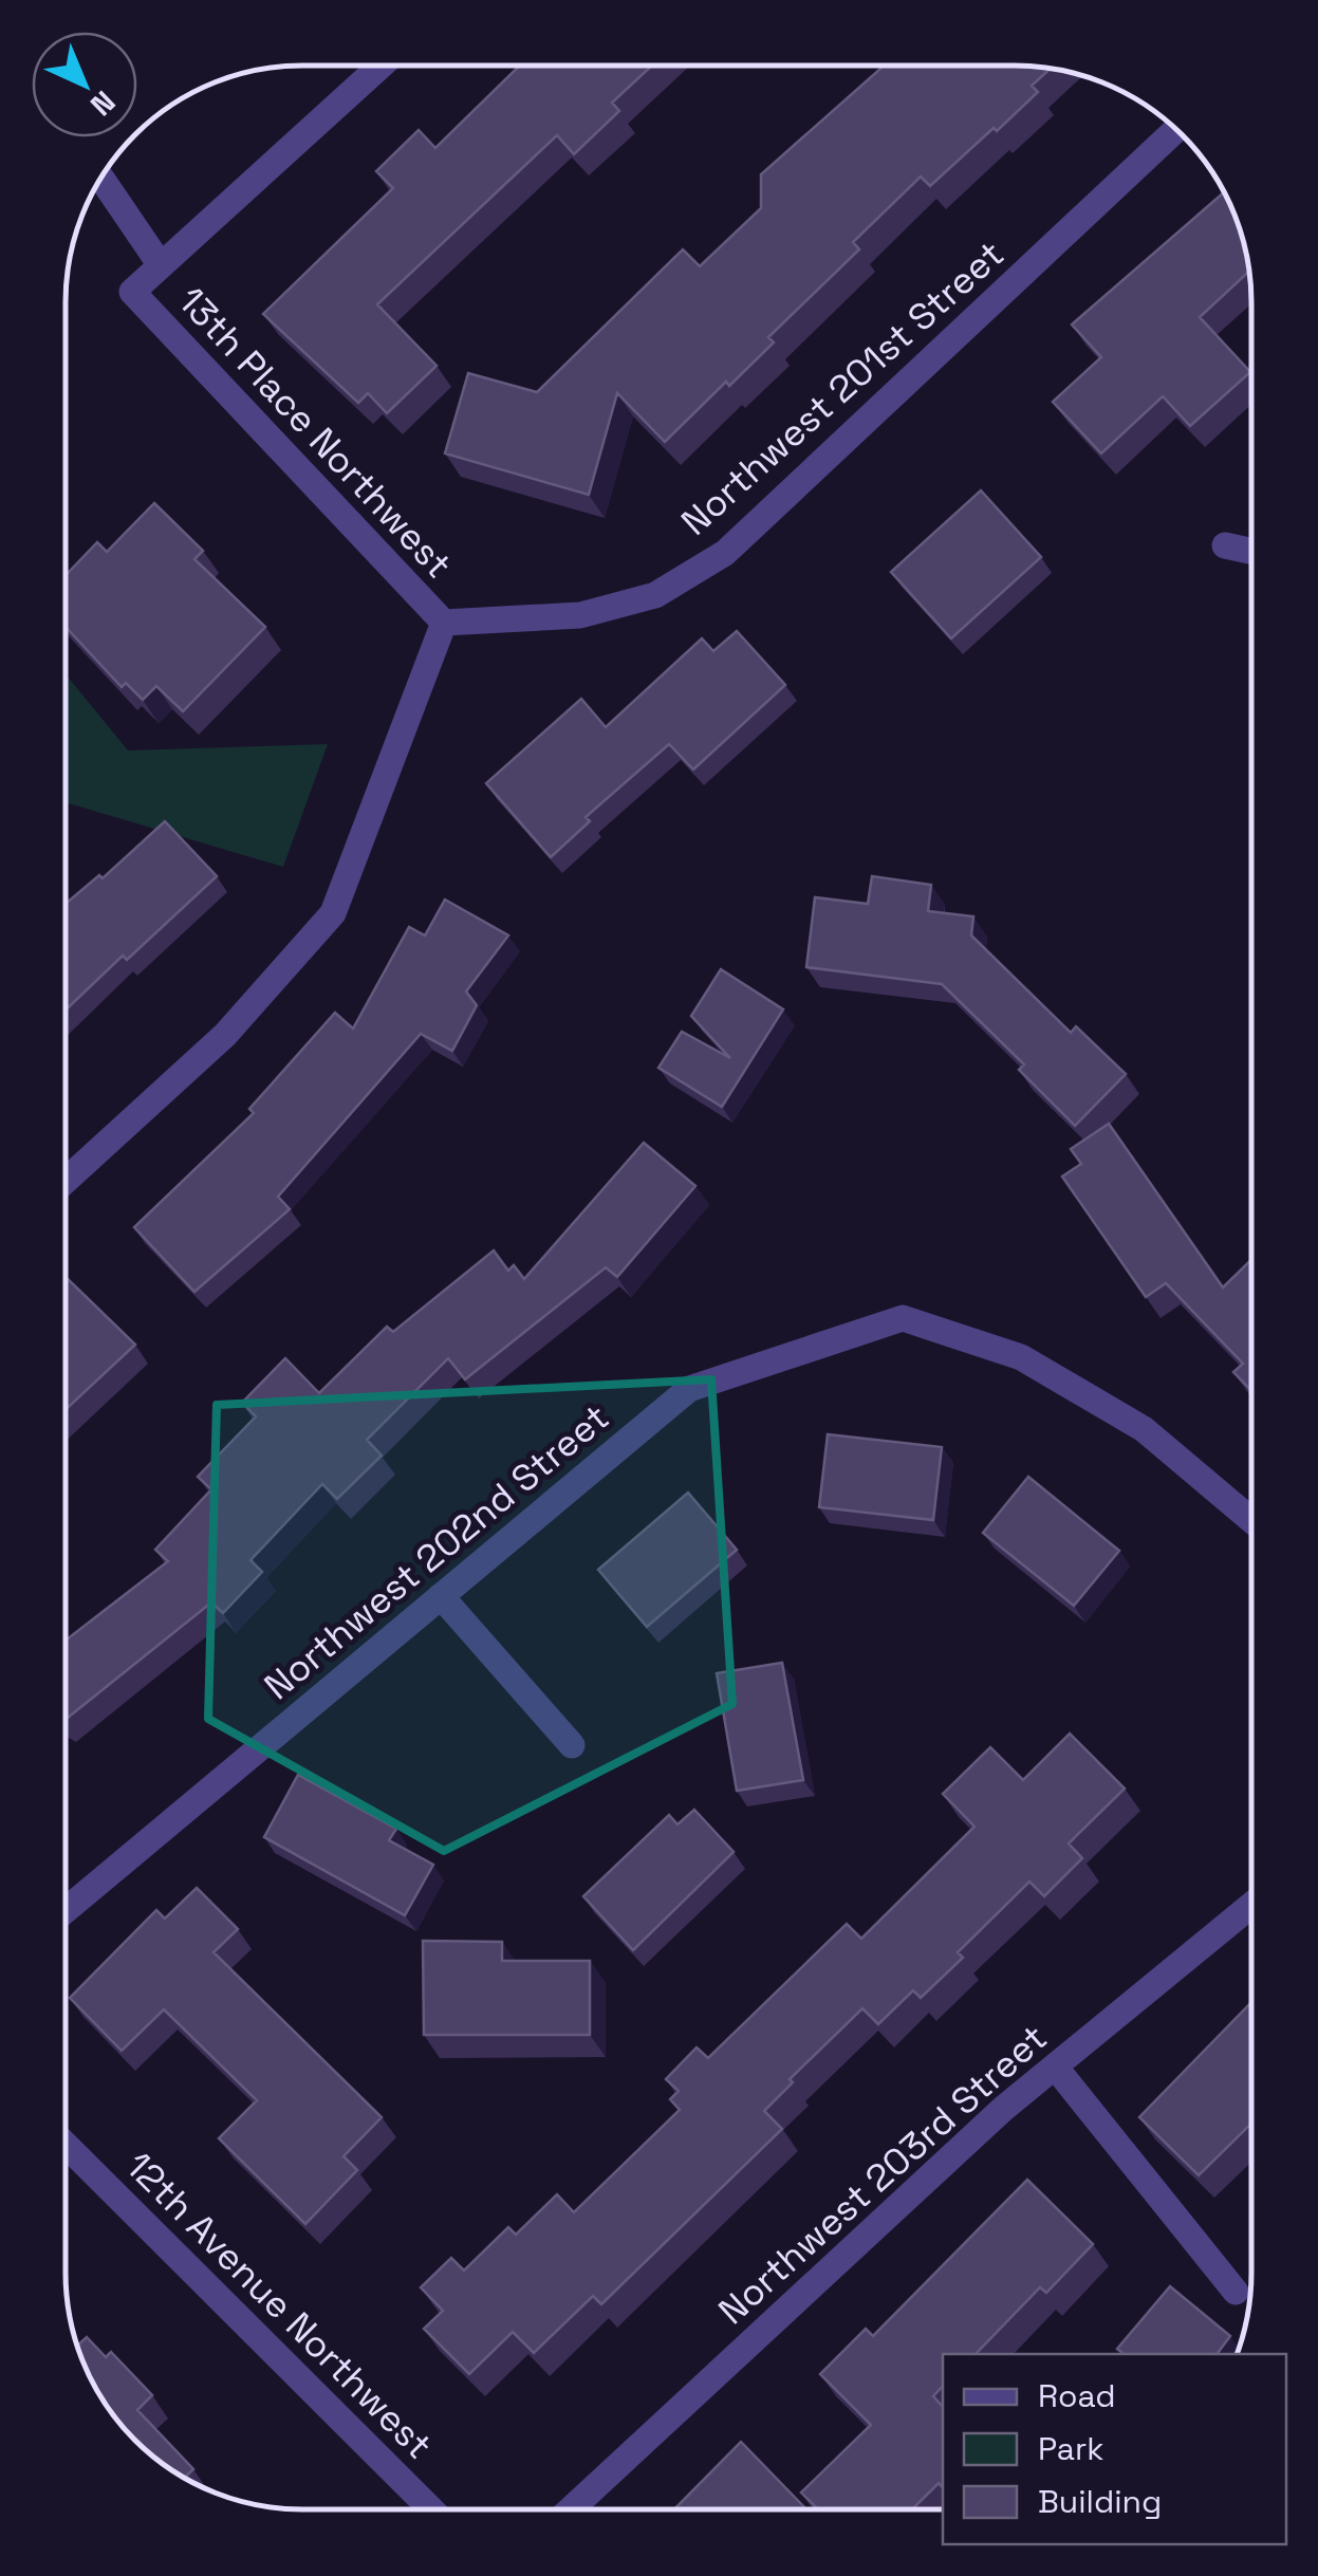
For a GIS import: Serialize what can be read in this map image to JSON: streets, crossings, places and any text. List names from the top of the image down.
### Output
{
  "streets": {
    "street": [
      "Northwest 201st Street",
      "13th Place Northwest",
      "Northwest 202nd Street",
      "Northwest 203rd Street",
      "12th Avenue Northwest"
    ]
  },
  "crossings": [
    ["Northwest 201st Street", "13th Place Northwest"]
  ],
  "legend": ["Road", "Park", "Building"],
  "north": "bottom right"
}
